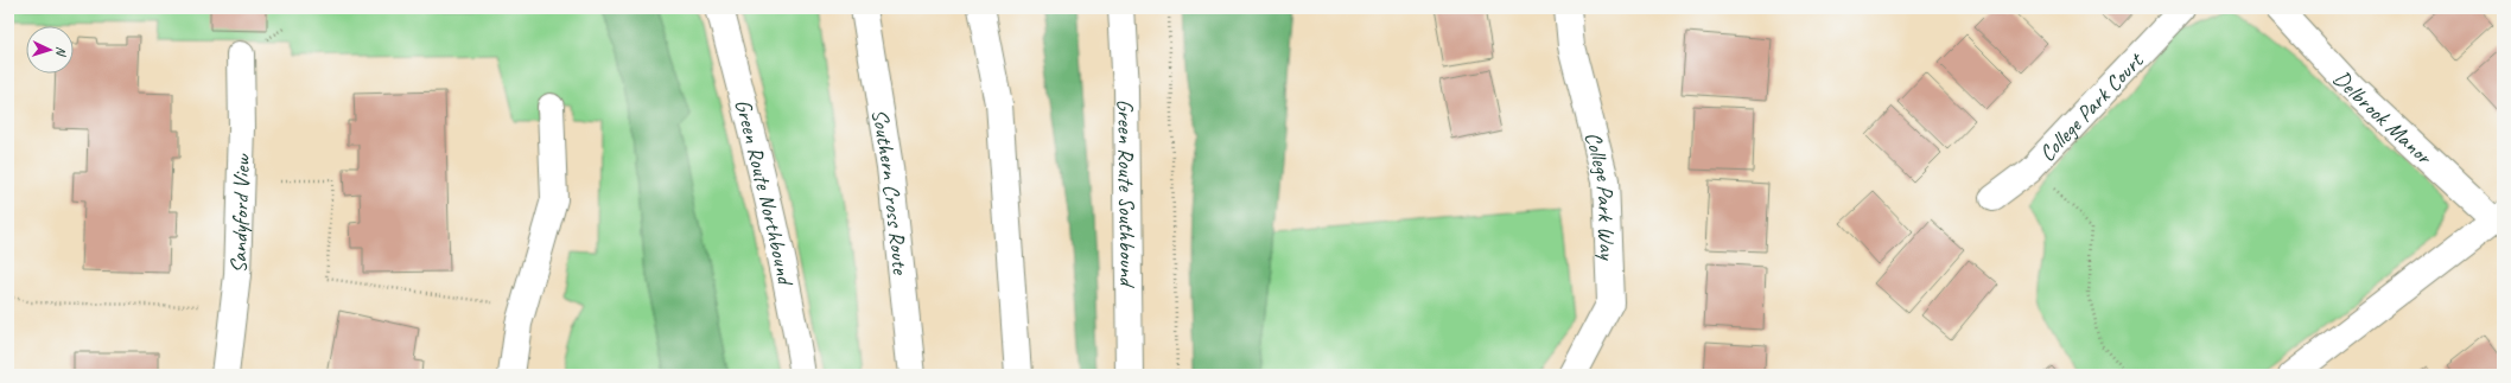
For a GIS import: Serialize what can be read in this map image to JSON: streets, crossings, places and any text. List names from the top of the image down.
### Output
{
  "streets": {
    "main road": [
      "College Park Court",
      "Delbrook Manor",
      "Green Route Northbound",
      "Southern Cross Route",
      "Green Route Southbound",
      "College Park Way",
      "Sandyford View"
    ]
  },
  "north": "right"
}
